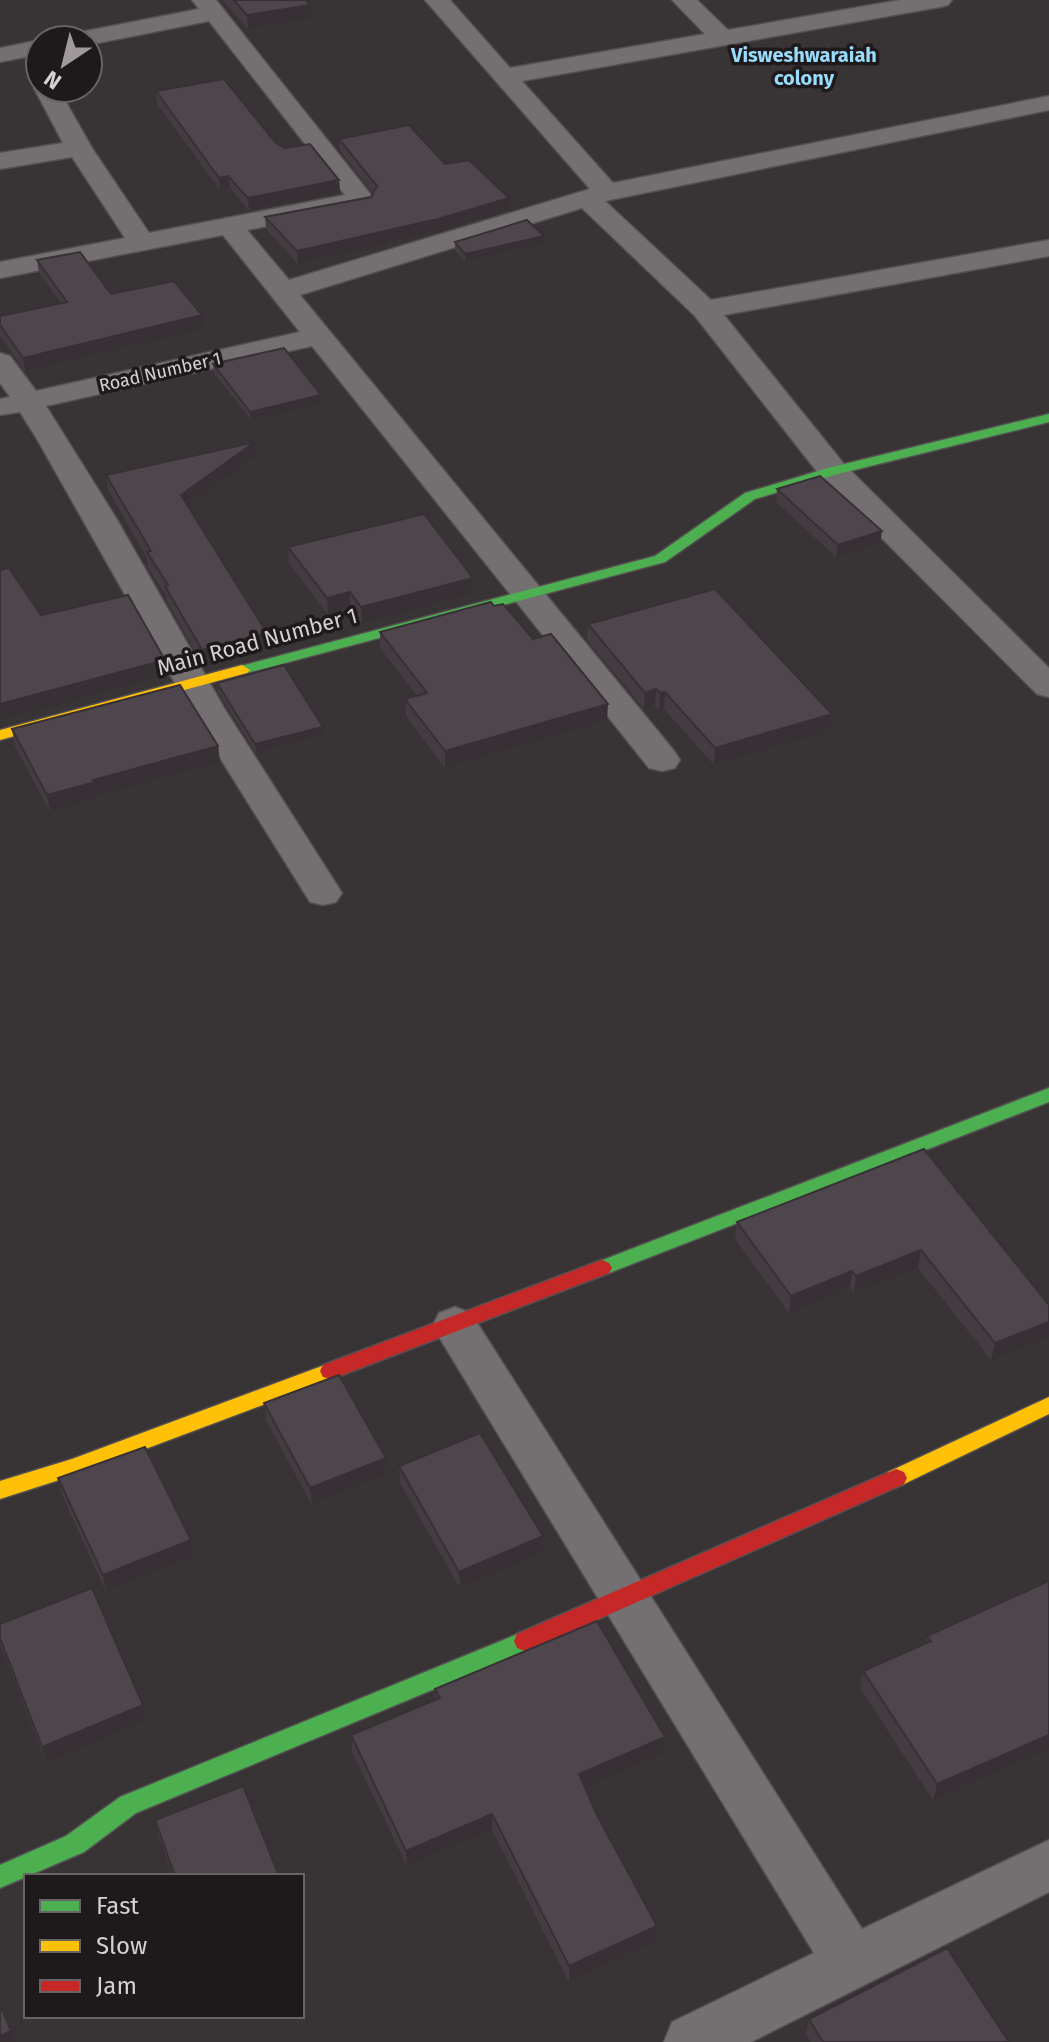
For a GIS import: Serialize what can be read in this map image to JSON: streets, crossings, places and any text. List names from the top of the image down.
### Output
{
  "streets": {
    "street": ["Road Number 1", "Main Road Number 1"]
  },
  "districts": ["Visweshwaraiah colony"],
  "legend": ["Fast", "Slow", "Jam"],
  "north": "bottom left"
}
